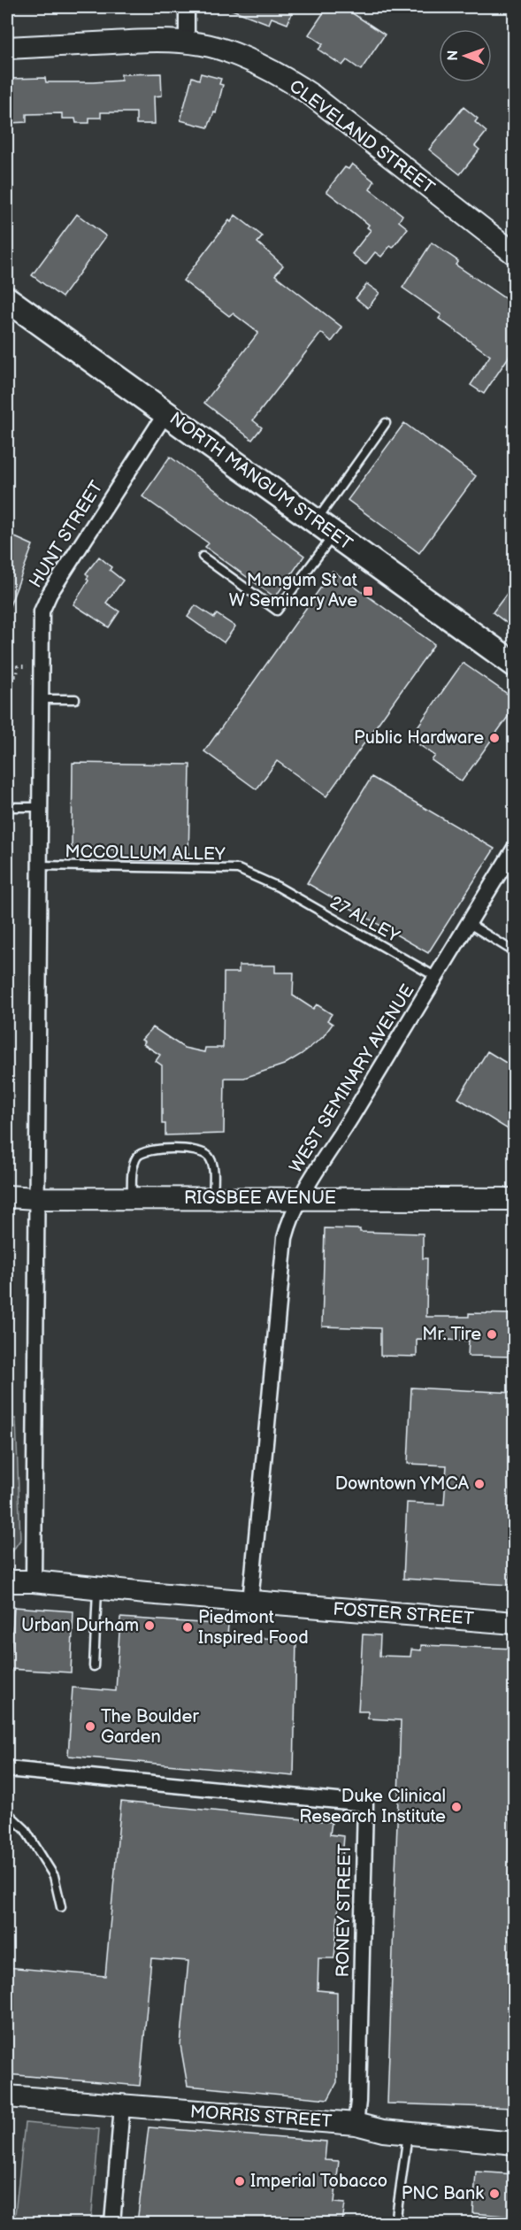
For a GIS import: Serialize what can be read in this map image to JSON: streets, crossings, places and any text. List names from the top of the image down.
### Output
{
  "streets": {
    "main road": ["NORTH MANGUM STREET"],
    "street": [
      "CLEVELAND STREET",
      "HUNT STREET",
      "WEST SEMINARY AVENUE",
      "RIGSBEE AVENUE",
      "FOSTER STREET",
      "RONEY STREET",
      "MORRIS STREET"
    ],
    "lane": ["MCCOLLUM ALLEY", "27 ALLEY"]
  },
  "crossings": [
    ["NORTH MANGUM STREET", "HUNT STREET"],
    ["HUNT STREET", "MCCOLLUM ALLEY"],
    ["HUNT STREET", "RIGSBEE AVENUE"],
    ["HUNT STREET", "FOSTER STREET"],
    ["MCCOLLUM ALLEY", "27 ALLEY"],
    ["27 ALLEY", "WEST SEMINARY AVENUE"],
    ["WEST SEMINARY AVENUE", "RIGSBEE AVENUE"],
    ["WEST SEMINARY AVENUE", "FOSTER STREET"],
    ["RONEY STREET", "MORRIS STREET"]
  ],
  "places": {
    "transit": ["Mangum St at W Seminary Ave"],
    "other": [
      "Public Hardware",
      "Mr. Tire",
      "Downtown YMCA",
      "Urban Durham",
      "Piedmont Inspired Food",
      "The Boulder Garden",
      "Duke Clinical Research Institute",
      "Imperial Tobacco",
      "PNC Bank"
    ]
  },
  "north": "left"
}
